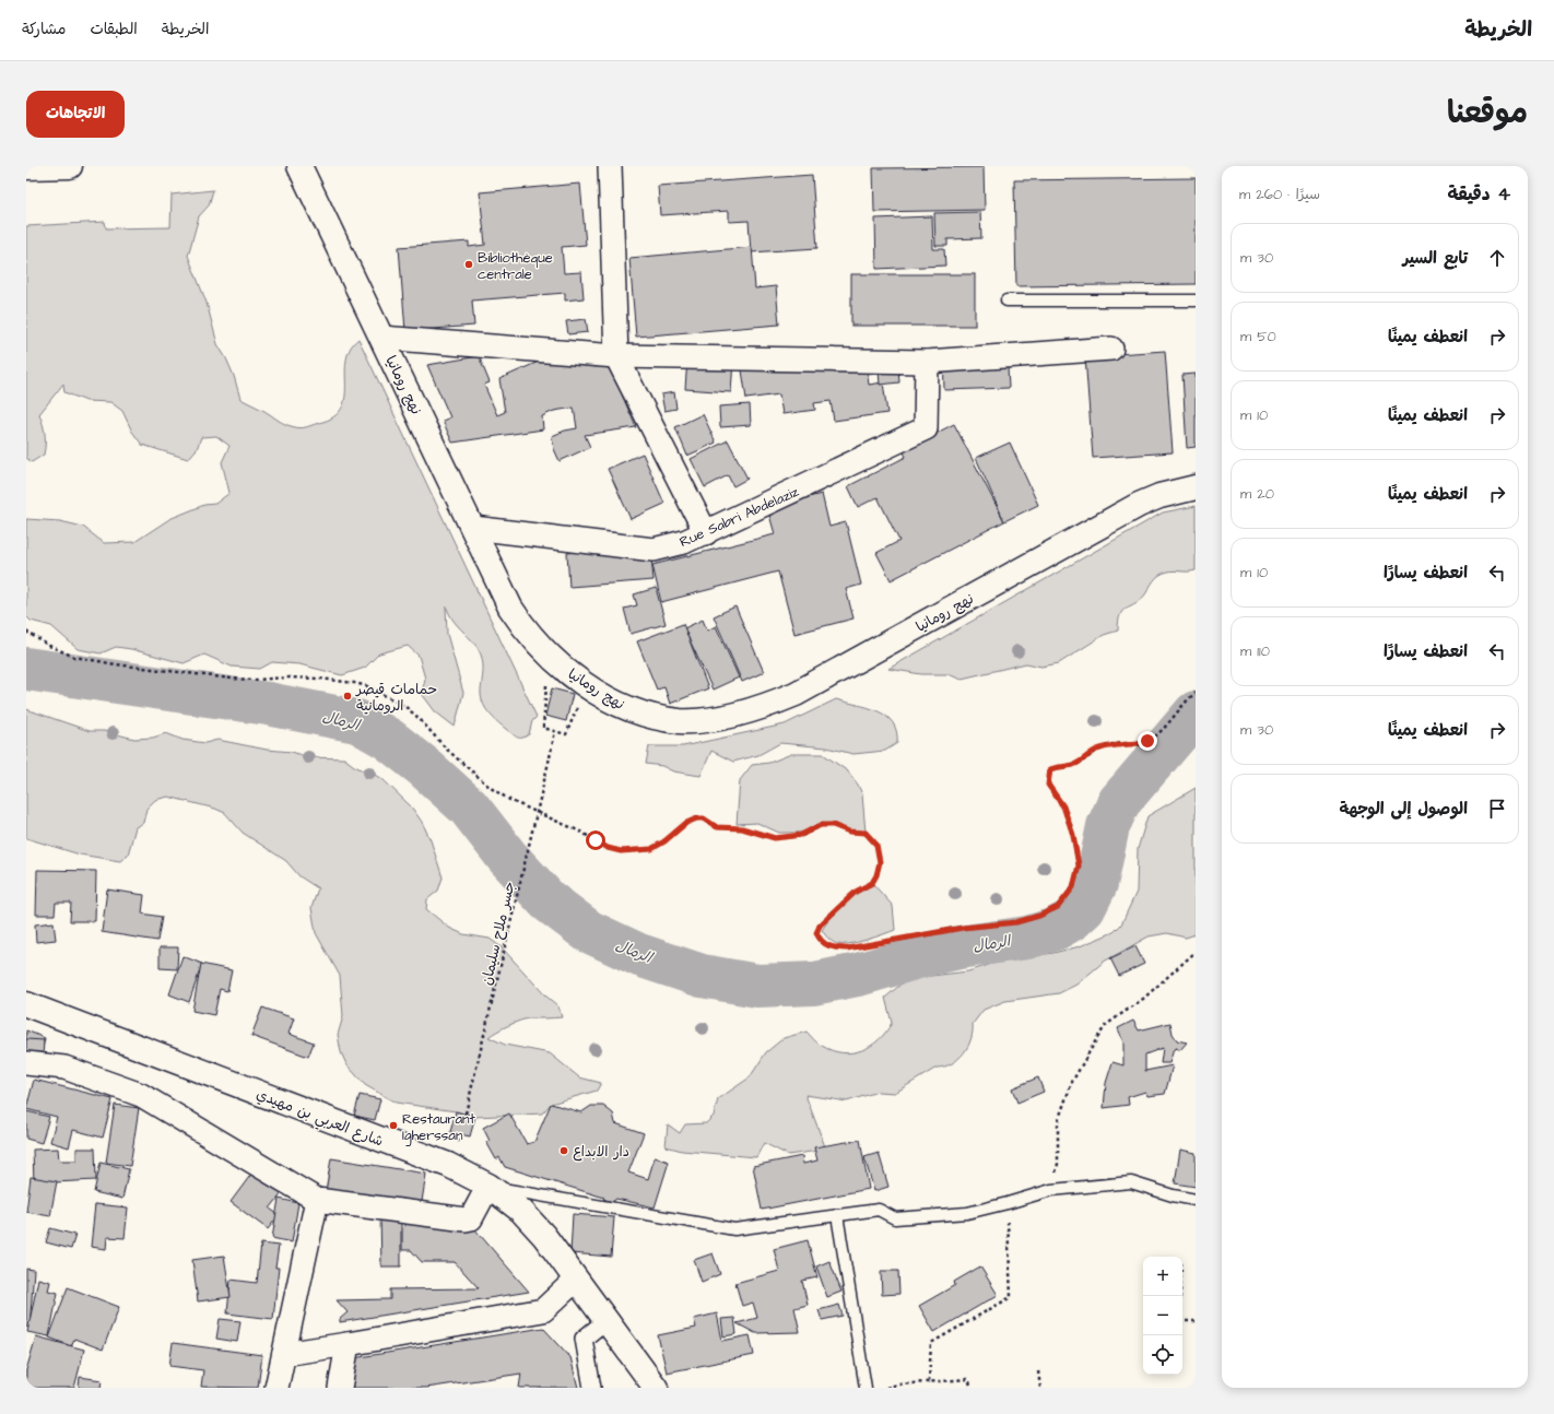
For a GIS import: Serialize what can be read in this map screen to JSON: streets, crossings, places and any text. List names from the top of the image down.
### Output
{
  "streets": {
    "street": ["نهج رومانيا", "Rue Sabri Abdelaziz", "شارع العربي بن مهيدي"],
    "path": ["جسر ملاح سليمان"]
  },
  "crossings": [
    ["نهج رومانيا", "Rue Sabri Abdelaziz"]
  ],
  "water": ["الرمال"],
  "places": [
    "Bibliothèque centrale",
    "حمامات قيصر الرومانية",
    "Restaurant Igherssan",
    "دار الابداع"
  ],
  "page": {
    "header": "الخريطة",
    "nav": ["الخريطة", "الطبقات", "مشاركة"],
    "title": "موقعنا",
    "buttons": "الاتجاهات",
    "heading": ["4 دقيقة", "سيرًا · 260 m"],
    "list": [
      ["تابع السير", "30 m"],
      ["انعطف يمينًا", "50 m"],
      ["انعطف يمينًا", "10 m"],
      ["انعطف يمينًا", "20 m"],
      ["انعطف يسارًا", "10 m"],
      ["انعطف يسارًا", "110 m"],
      ["انعطف يمينًا", "30 m"],
      "الوصول إلى الوجهة"
    ],
    "map_buttons": ["+", "−"]
  }
}
